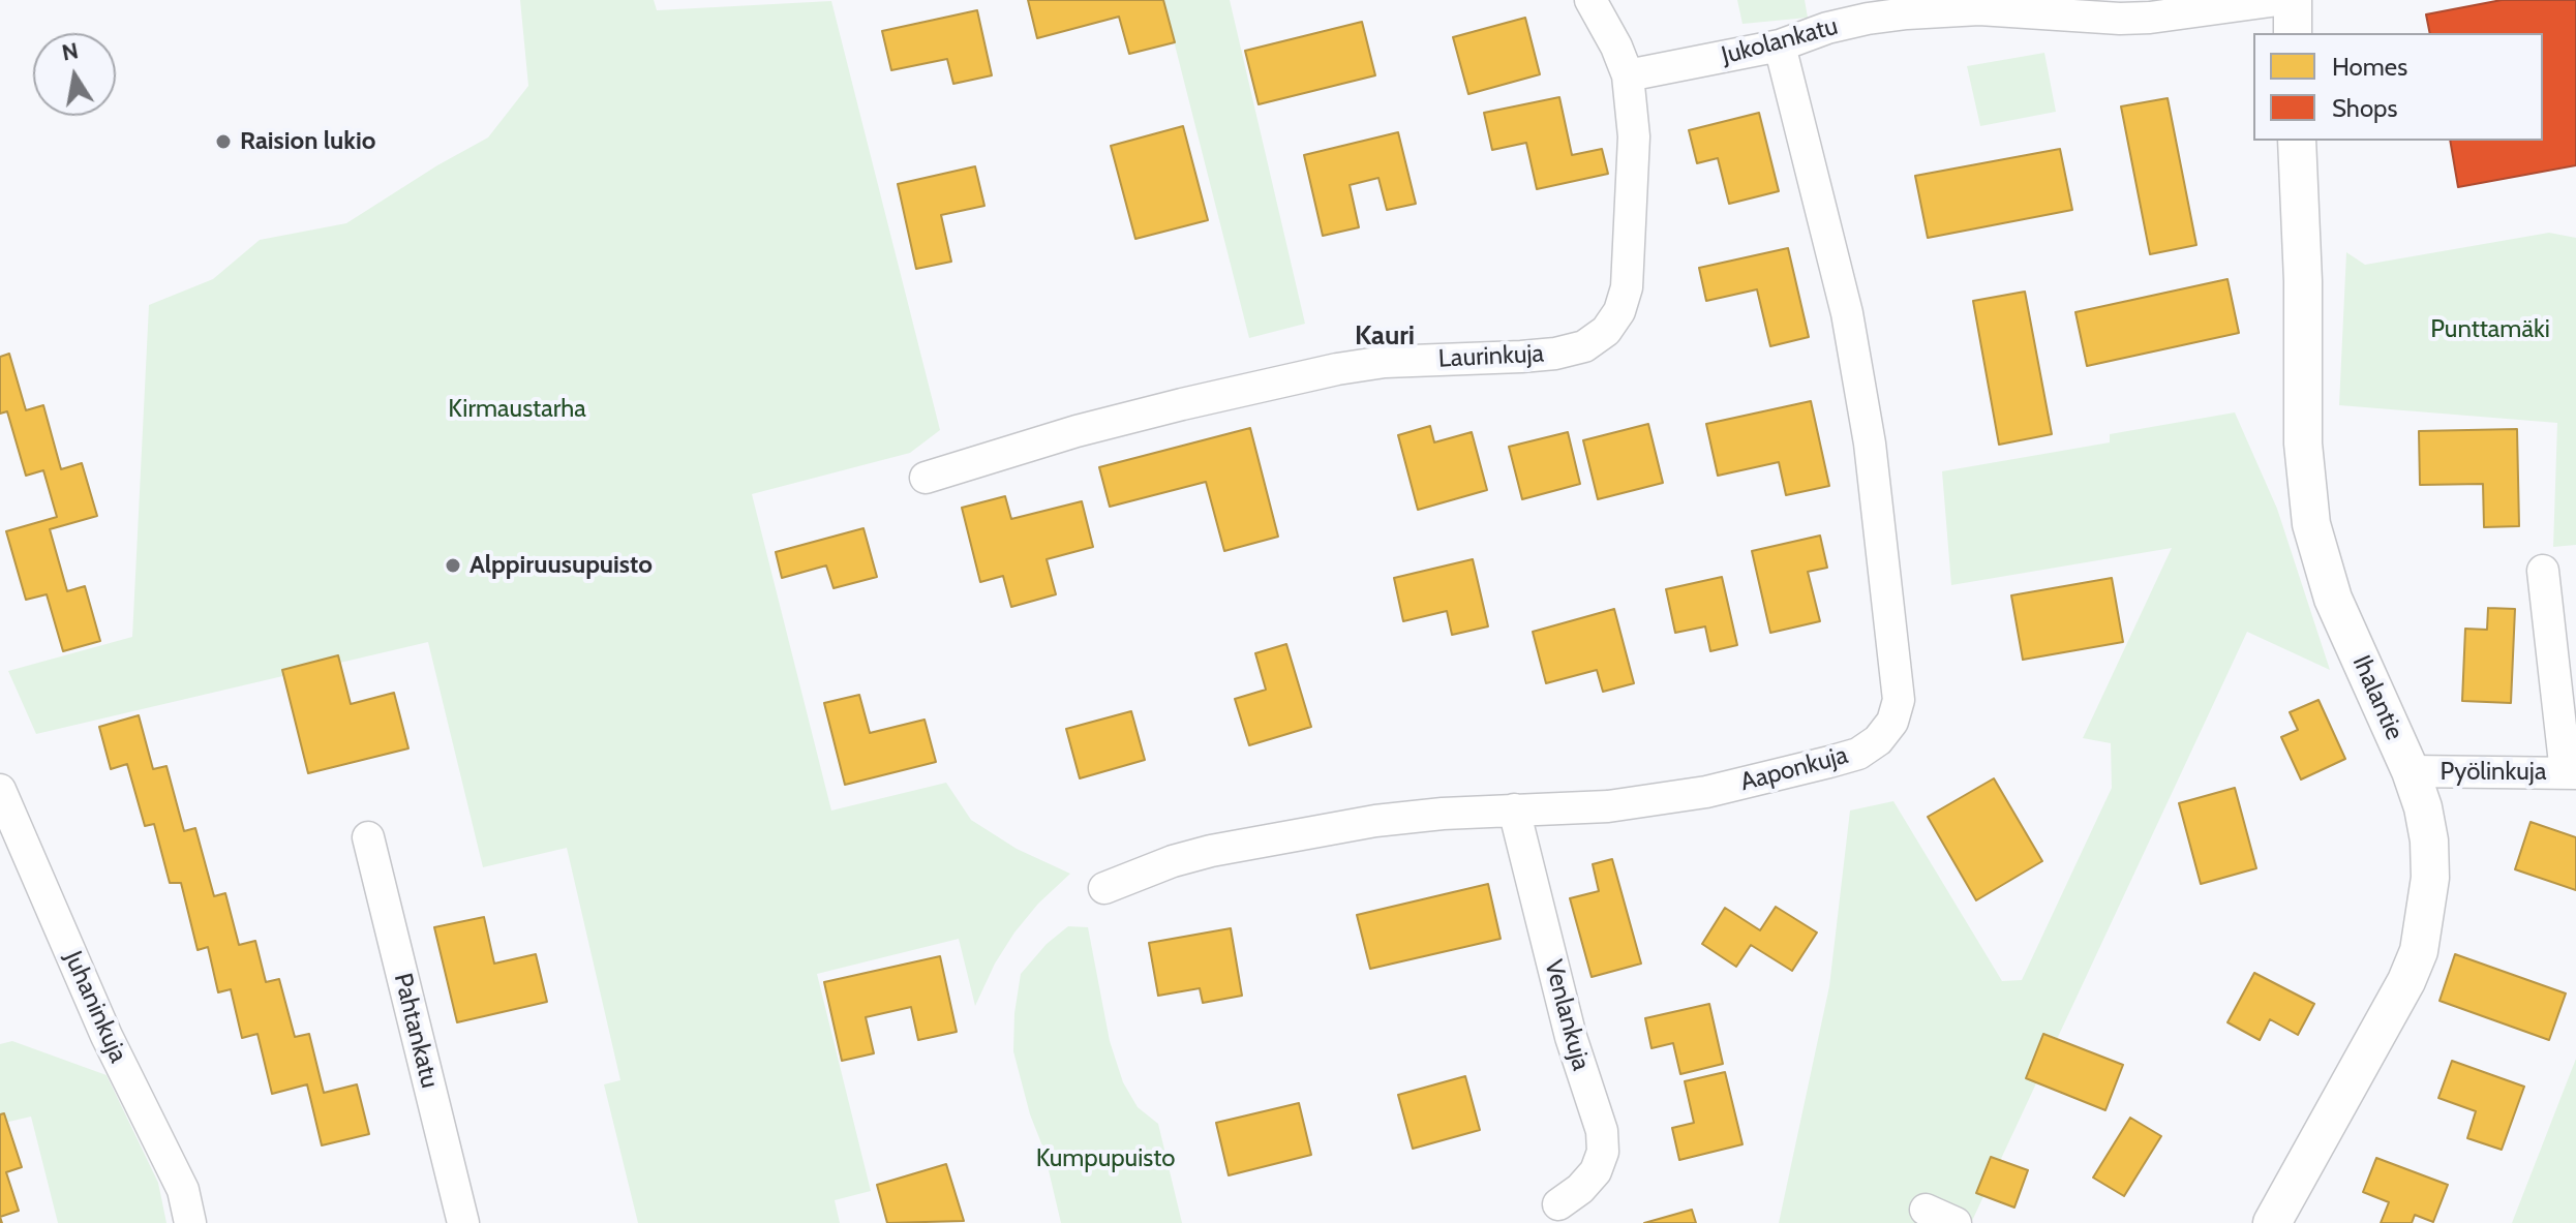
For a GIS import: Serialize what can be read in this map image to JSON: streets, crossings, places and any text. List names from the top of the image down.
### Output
{
  "streets": {
    "street": [
      "Jukolankatu",
      "Laurinkuja",
      "Ihalantie",
      "Aaponkuja",
      "Pyölinkuja",
      "Juhaninkuja",
      "Venlankuja",
      "Pahtankatu"
    ]
  },
  "crossings": [
    ["Jukolankatu", "Laurinkuja"],
    ["Jukolankatu", "Aaponkuja"],
    ["Ihalantie", "Pyölinkuja"],
    ["Aaponkuja", "Venlankuja"]
  ],
  "districts": ["Kauri"],
  "parks": ["Punttamäki", "Kirmaustarha", "Kumpupuisto"],
  "places": ["Raision lukio", "Alppiruusupuisto"],
  "legend": ["Homes", "Shops"],
  "north": "top"
}
